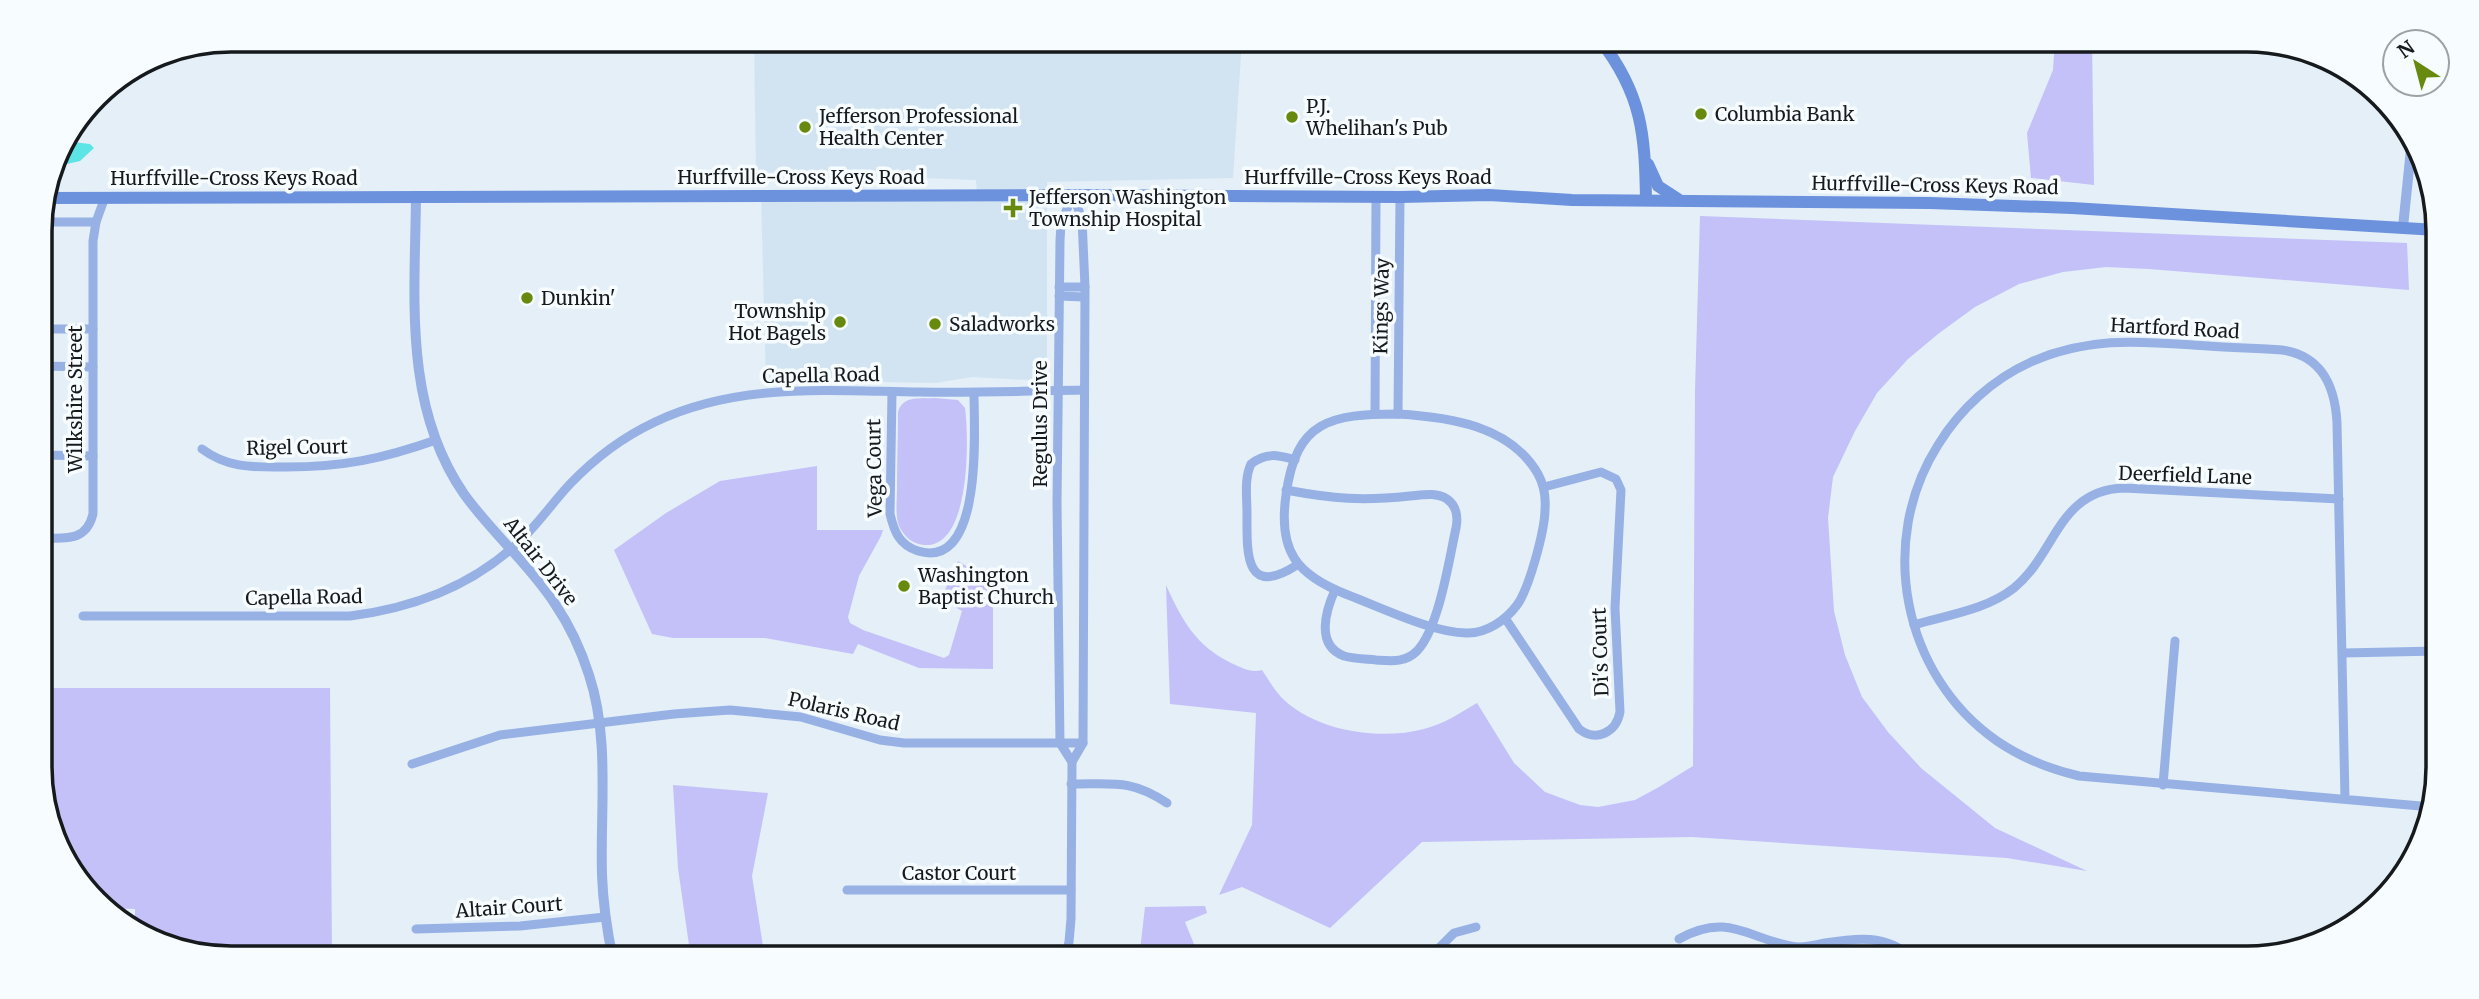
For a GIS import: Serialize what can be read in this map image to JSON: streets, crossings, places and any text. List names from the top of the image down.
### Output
{
  "streets": {
    "main road": ["Hurffville-Cross Keys Road"],
    "street": [
      "Kings Way",
      "Hartford Road",
      "Capella Road",
      "Wilkshire Street",
      "Regulus Drive",
      "Rigel Court",
      "Vega Court",
      "Deerfield Lane",
      "Altair Drive",
      "Di's Court",
      "Polaris Road",
      "Castor Court",
      "Altair Court"
    ]
  },
  "crossings": [
    ["Hurffville-Cross Keys Road", "Kings Way"],
    ["Hurffville-Cross Keys Road", "Wilkshire Street"],
    ["Hurffville-Cross Keys Road", "Regulus Drive"],
    ["Hurffville-Cross Keys Road", "Altair Drive"],
    ["Hartford Road", "Deerfield Lane"],
    ["Capella Road", "Regulus Drive"],
    ["Capella Road", "Vega Court"],
    ["Capella Road", "Altair Drive"],
    ["Regulus Drive", "Polaris Road"],
    ["Rigel Court", "Altair Drive"],
    ["Altair Drive", "Polaris Road"],
    ["Altair Drive", "Altair Court"]
  ],
  "places": {
    "other": [
      "Columbia Bank",
      "P.J. Whelihan's Pub",
      "Jefferson Professional Health Center",
      "Dunkin'",
      "Township Hot Bagels",
      "Saladworks",
      "Washington Baptist Church"
    ],
    "health": ["Jefferson Washington Township Hospital"]
  },
  "north": "top left"
}
